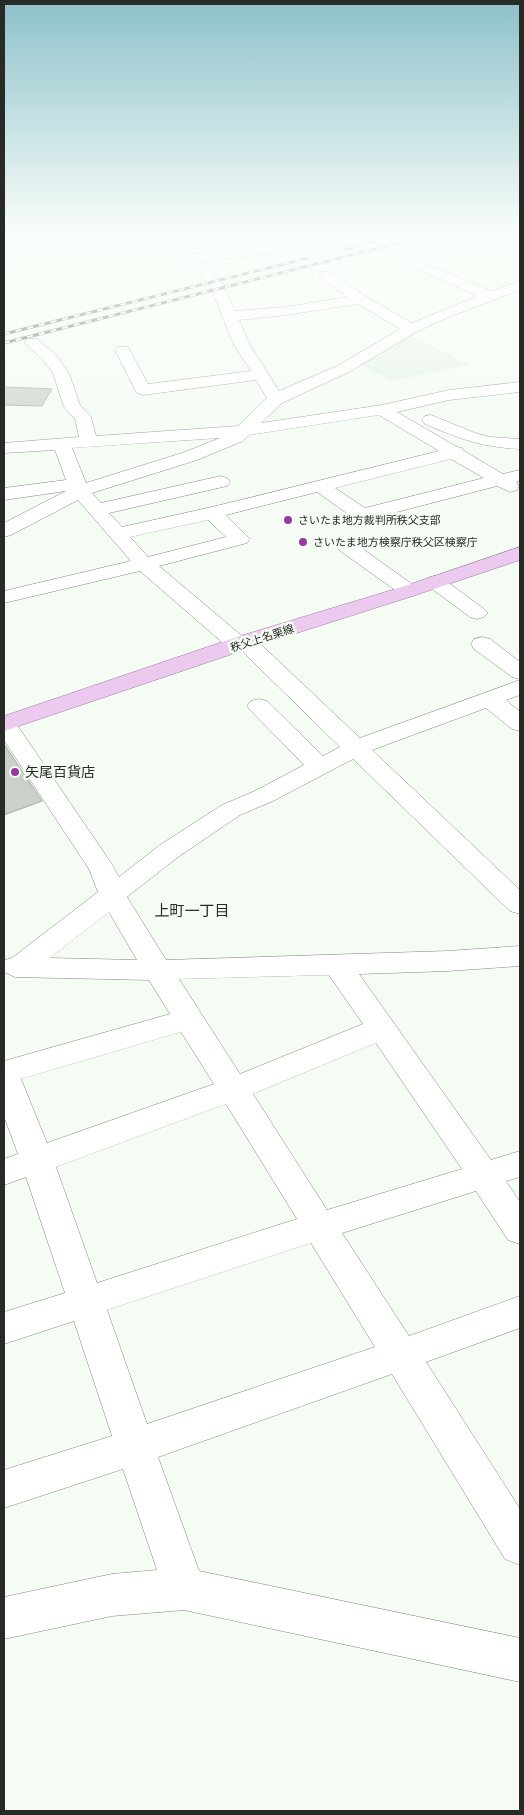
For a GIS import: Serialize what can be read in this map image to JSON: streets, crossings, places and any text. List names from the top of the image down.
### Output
{
  "streets": {
    "main road": ["秩父上名栗線"]
  },
  "districts": ["上町一丁目"],
  "places": ["さいたま地方裁判所秩父支部", "さいたま地方検察庁秩父区検察庁", "矢尾百貨店"]
}
